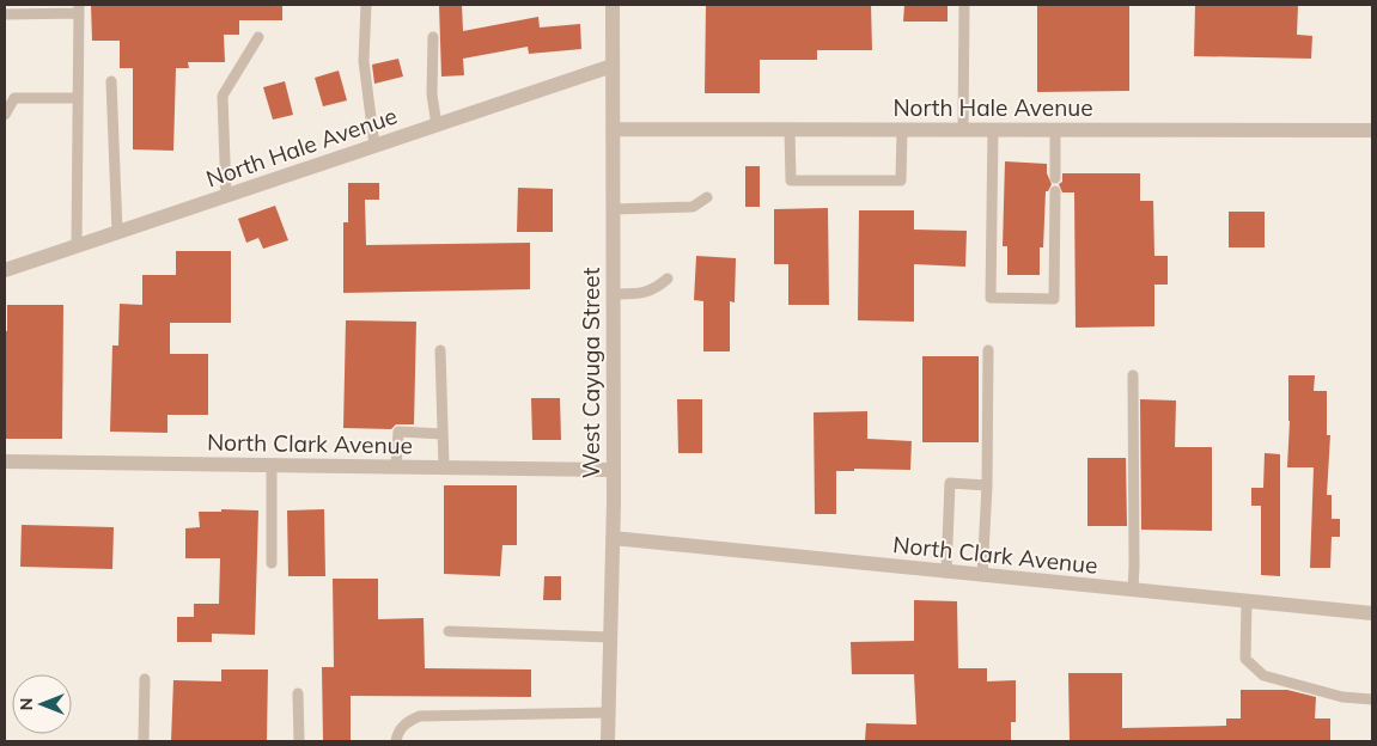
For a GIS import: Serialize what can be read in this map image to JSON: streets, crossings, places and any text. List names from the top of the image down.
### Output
{
  "streets": {
    "street": ["North Hale Avenue", "West Cayuga Street", "North Clark Avenue"]
  },
  "crossings": [
    ["North Hale Avenue", "West Cayuga Street"],
    ["West Cayuga Street", "North Clark Avenue"]
  ],
  "north": "left"
}
